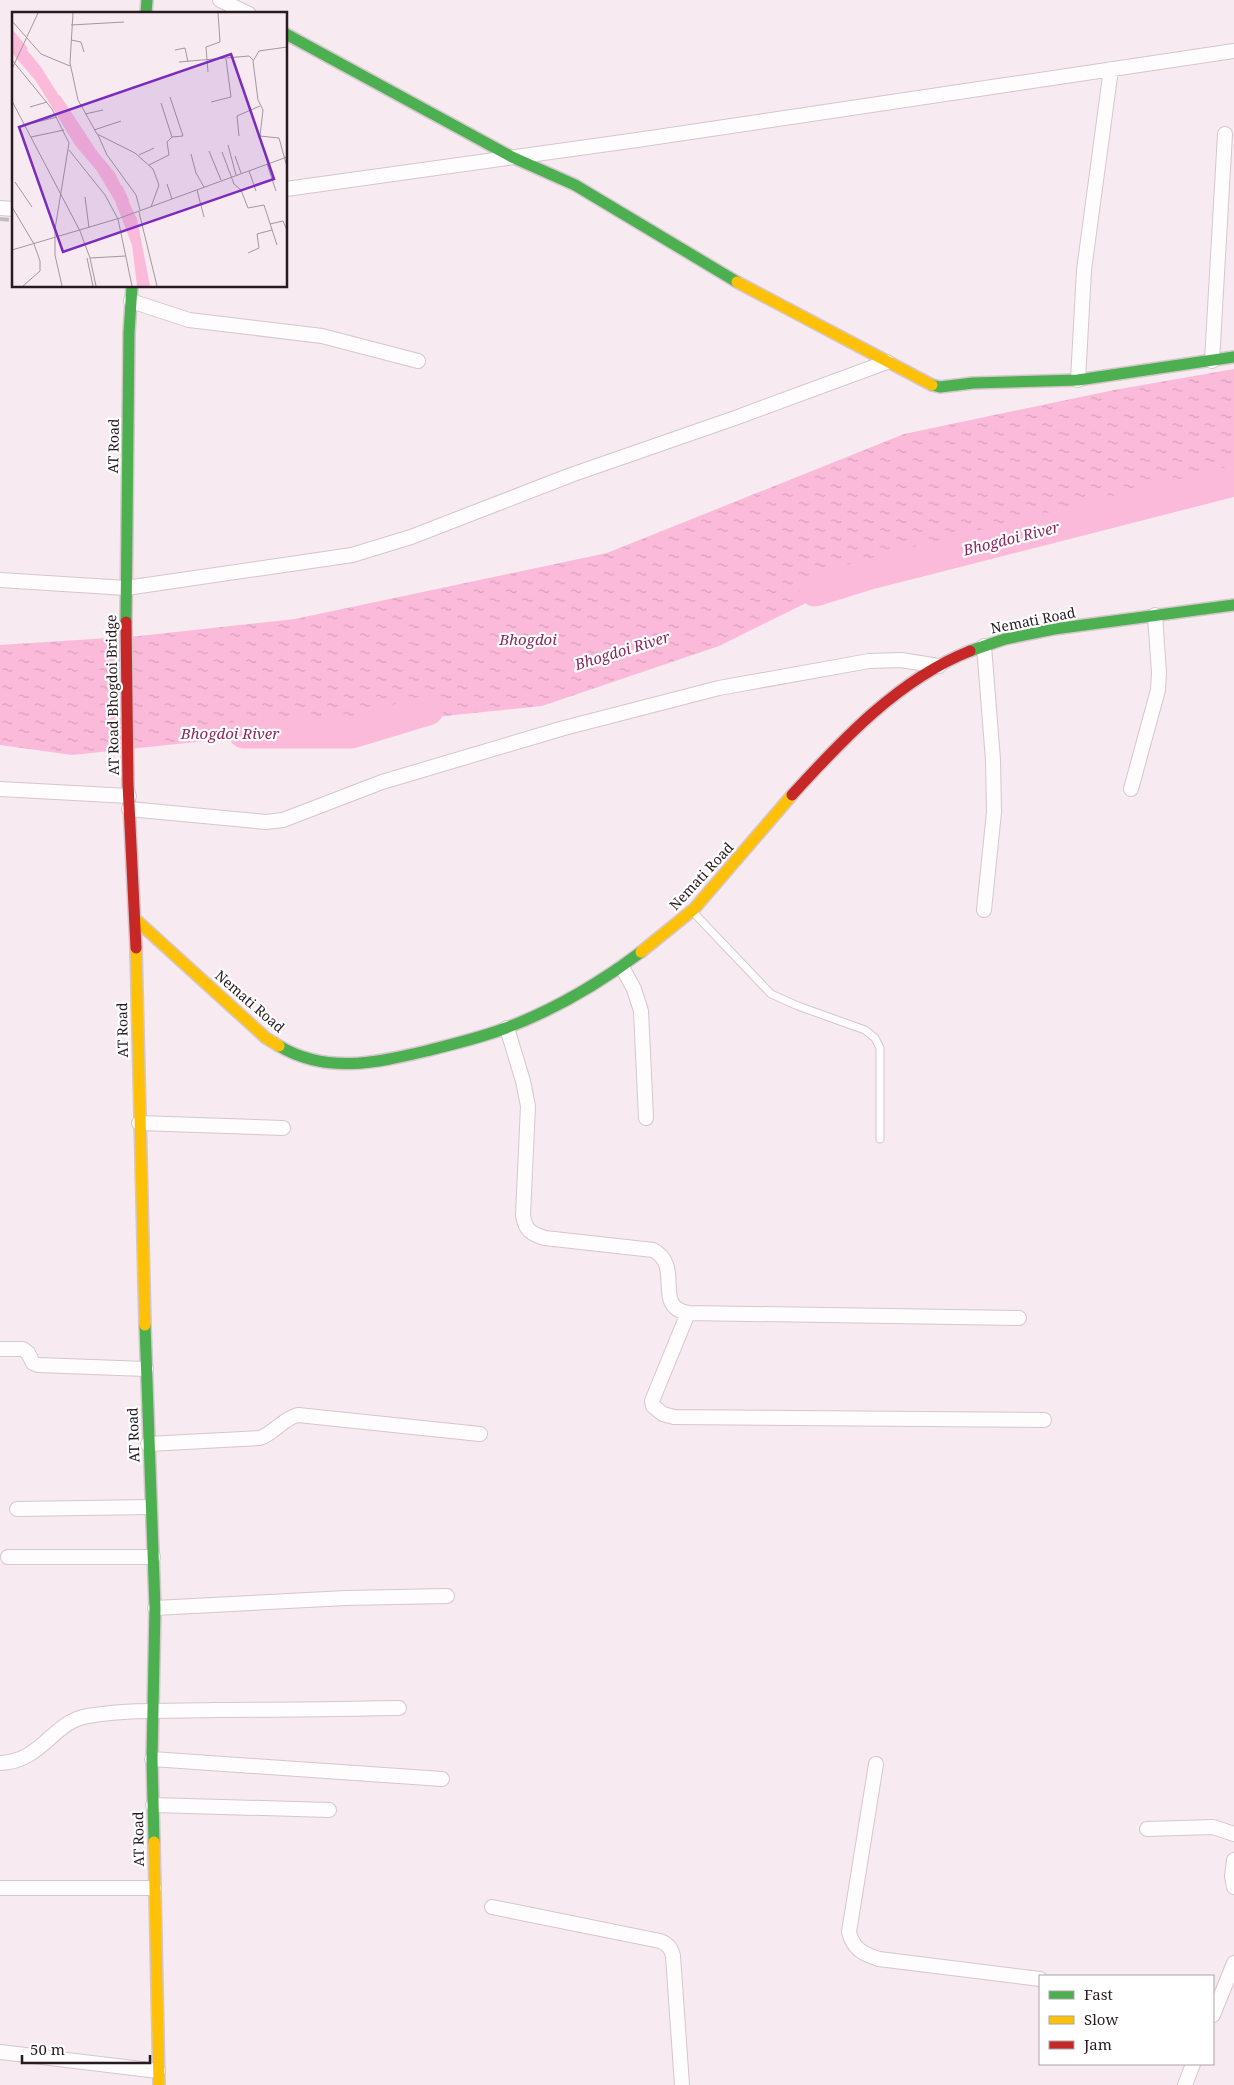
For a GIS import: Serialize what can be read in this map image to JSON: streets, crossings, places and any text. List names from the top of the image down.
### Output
{
  "streets": {
    "street": ["AT Road", "Nemati Road", "AT Road Bhogdoi Bridge"]
  },
  "crossings": [
    ["AT Road", "Nemati Road"],
    ["AT Road", "AT Road Bhogdoi Bridge"]
  ],
  "water": ["Bhogdoi River", "Bhogdoi"],
  "legend": ["Fast", "Slow", "Jam"],
  "scale_bar": "50 m"
}
